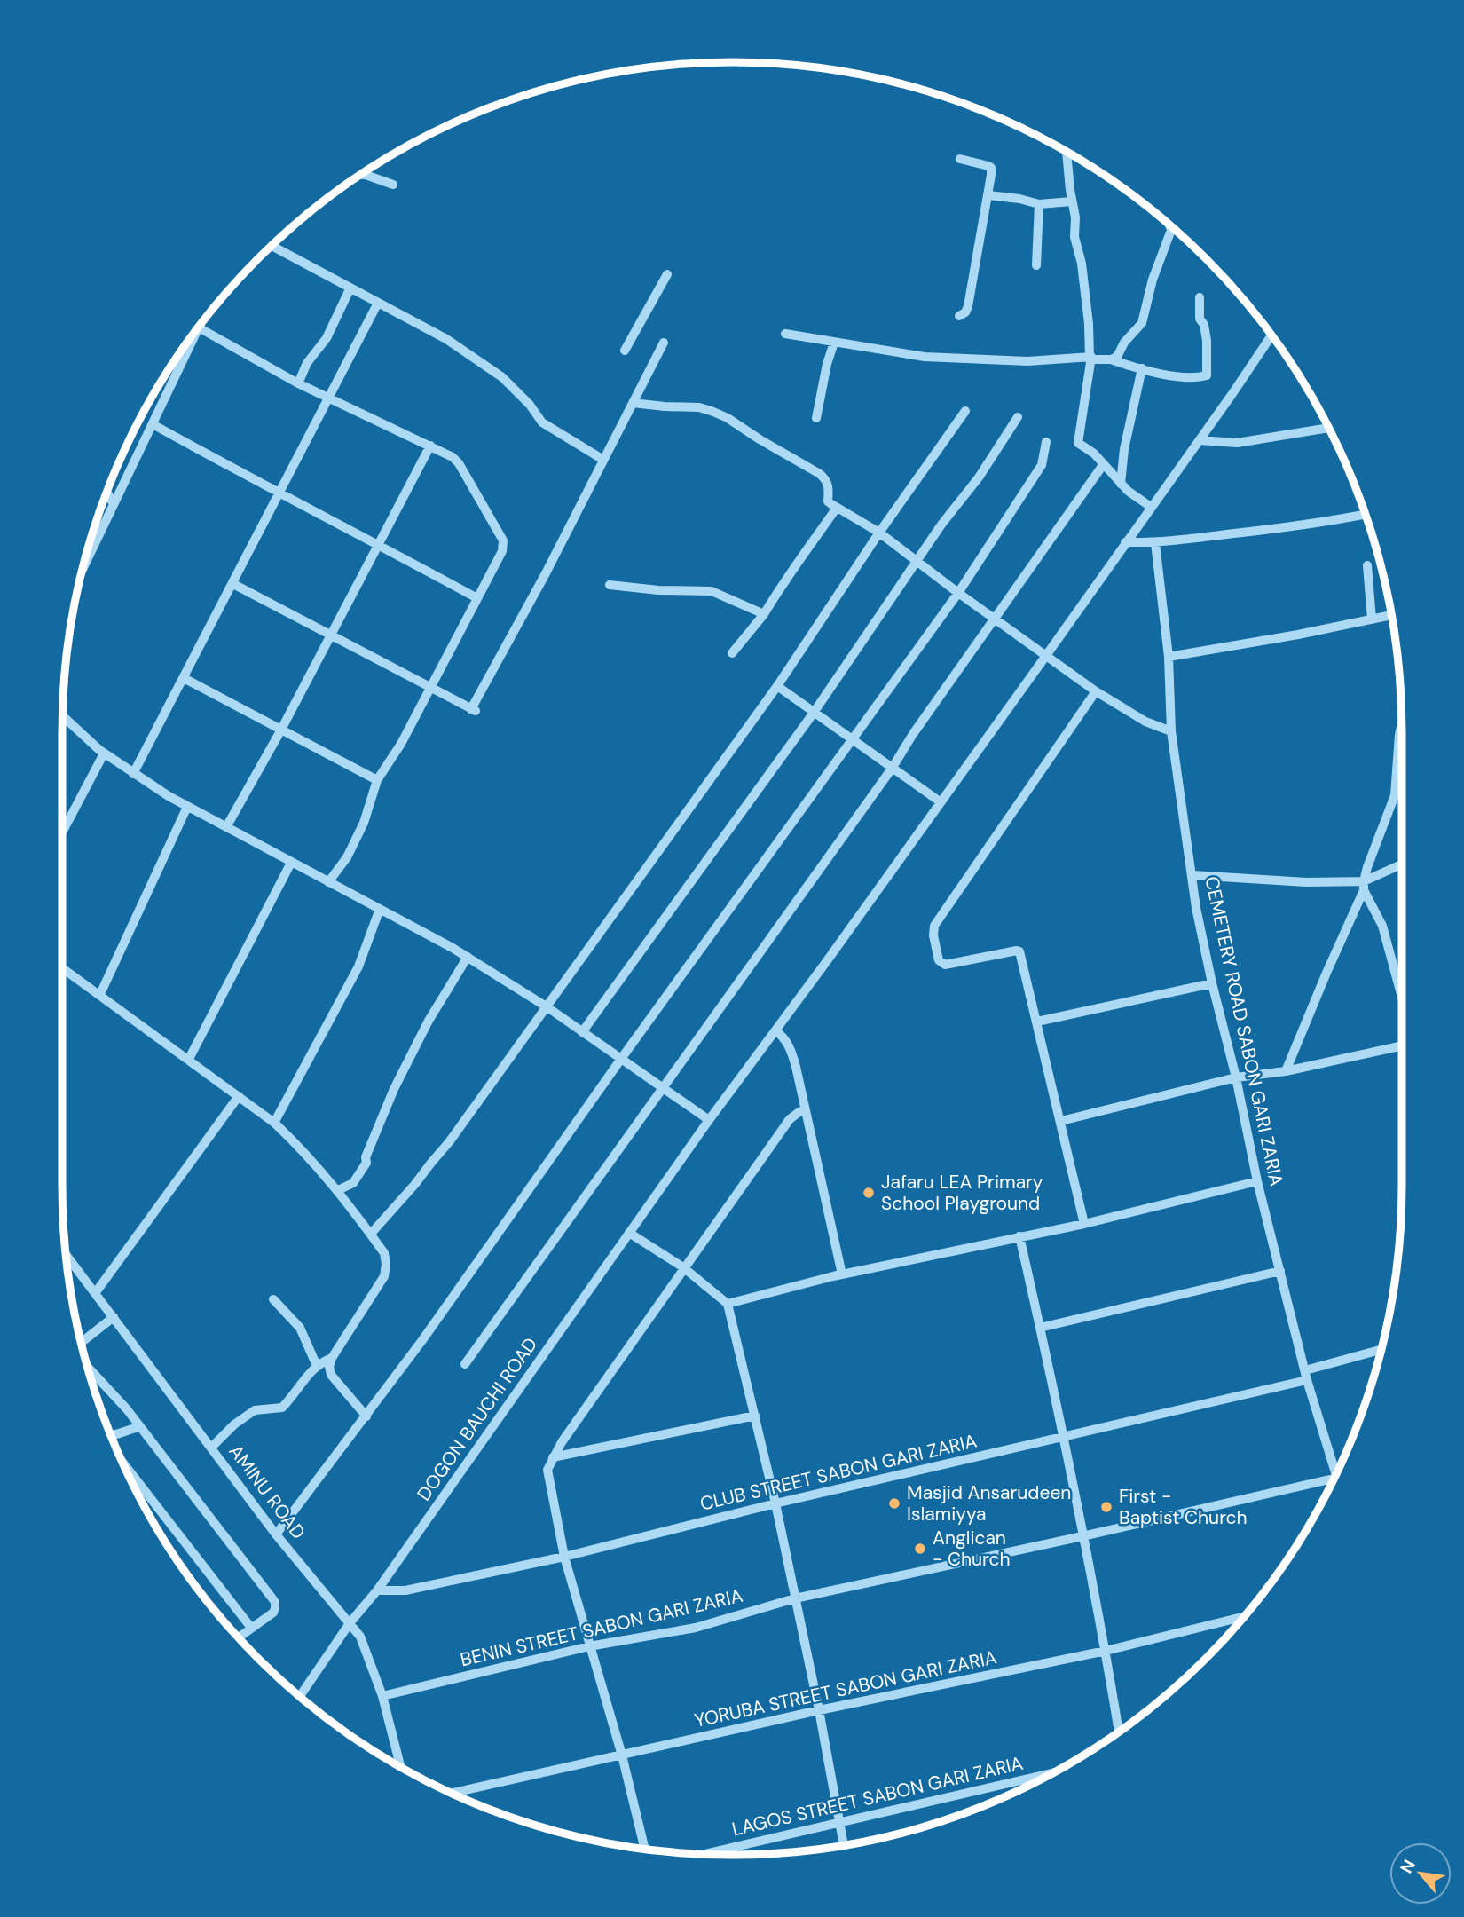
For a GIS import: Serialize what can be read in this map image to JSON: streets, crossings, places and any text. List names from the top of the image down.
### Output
{
  "streets": {
    "street": [
      "CEMETERY ROAD SABON GARI ZARIA",
      "DOGON BAUCHI ROAD",
      "CLUB STREET SABON GARI ZARIA",
      "AMINU ROAD",
      "BENIN STREET SABON GARI ZARIA",
      "YORUBA STREET SABON GARI ZARIA",
      "LAGOS STREET SABON GARI ZARIA"
    ]
  },
  "crossings": [
    ["CEMETERY ROAD SABON GARI ZARIA", "CLUB STREET SABON GARI ZARIA"],
    ["DOGON BAUCHI ROAD", "CLUB STREET SABON GARI ZARIA"],
    ["DOGON BAUCHI ROAD", "AMINU ROAD"],
    ["AMINU ROAD", "BENIN STREET SABON GARI ZARIA"]
  ],
  "places": [
    "Jafaru LEA Primary School Playground",
    "Masjid Ansarudeen Islamiyya",
    "First - Baptist Church",
    "Anglican - Church"
  ],
  "north": "top left"
}
